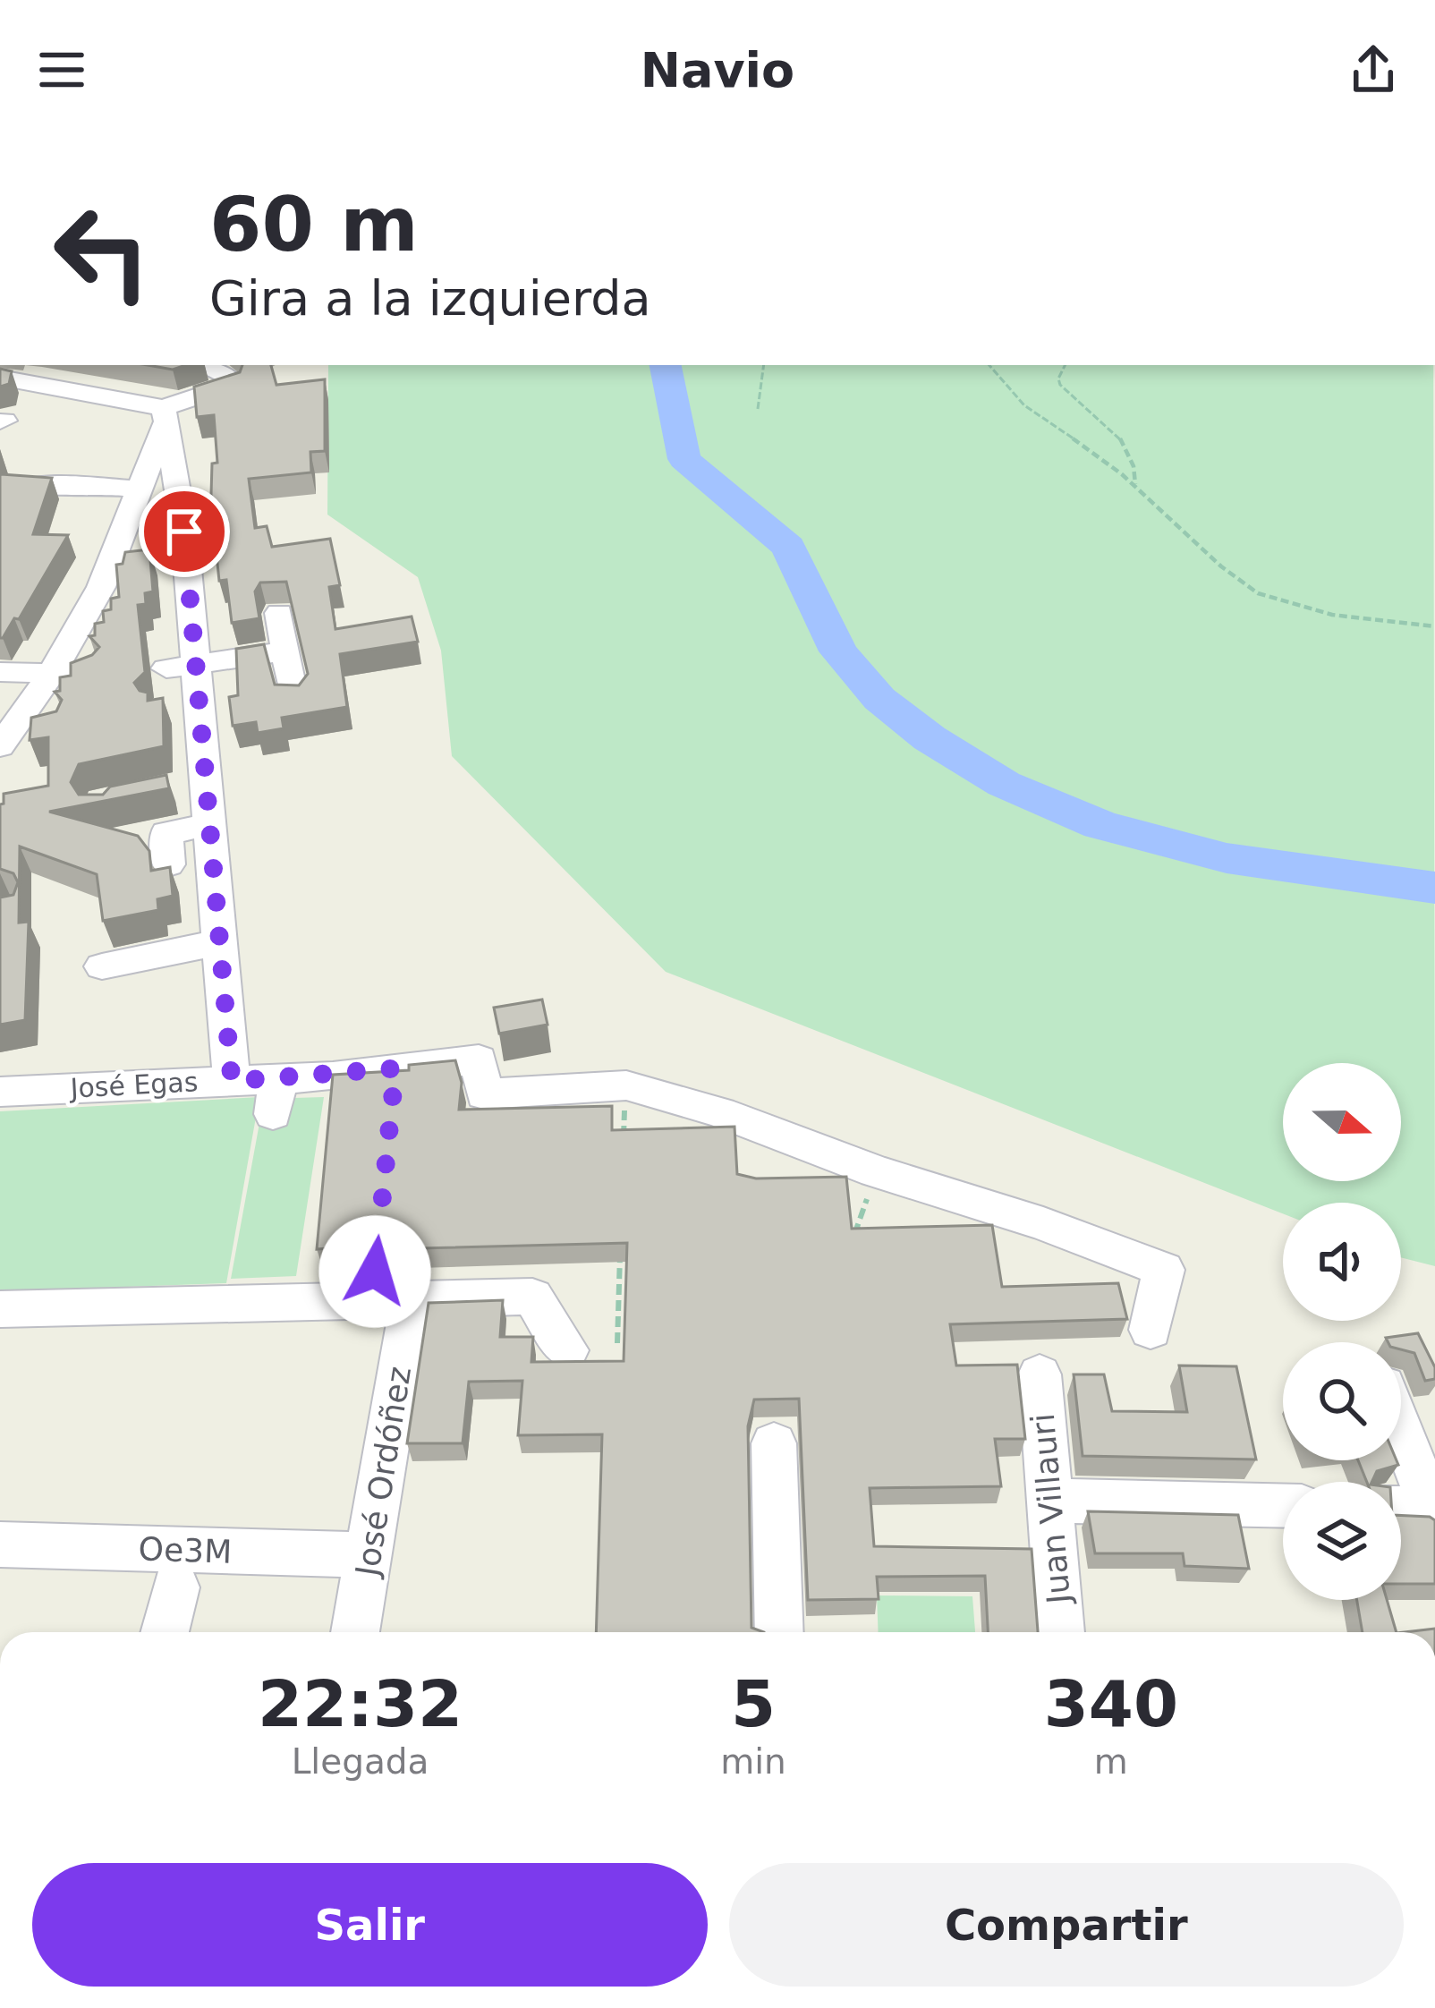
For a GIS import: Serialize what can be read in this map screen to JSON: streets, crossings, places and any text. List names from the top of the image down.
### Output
{
  "streets": {
    "street": [
      "José Egas",
      "José Ordóñez",
      "Juan Villauri",
      "Oe3M"
    ]
  },
  "crossings": [
    ["José Ordóñez", "Oe3M"]
  ],
  "north": "right",
  "page": {
    "header": "Navio",
    "turn": ["60 m", "Gira a la izquierda"],
    "eta": [
      "22:32",
      "Llegada",
      "5",
      "min",
      "340",
      "m"
    ],
    "buttons": ["Salir", "Compartir"]
  }
}
